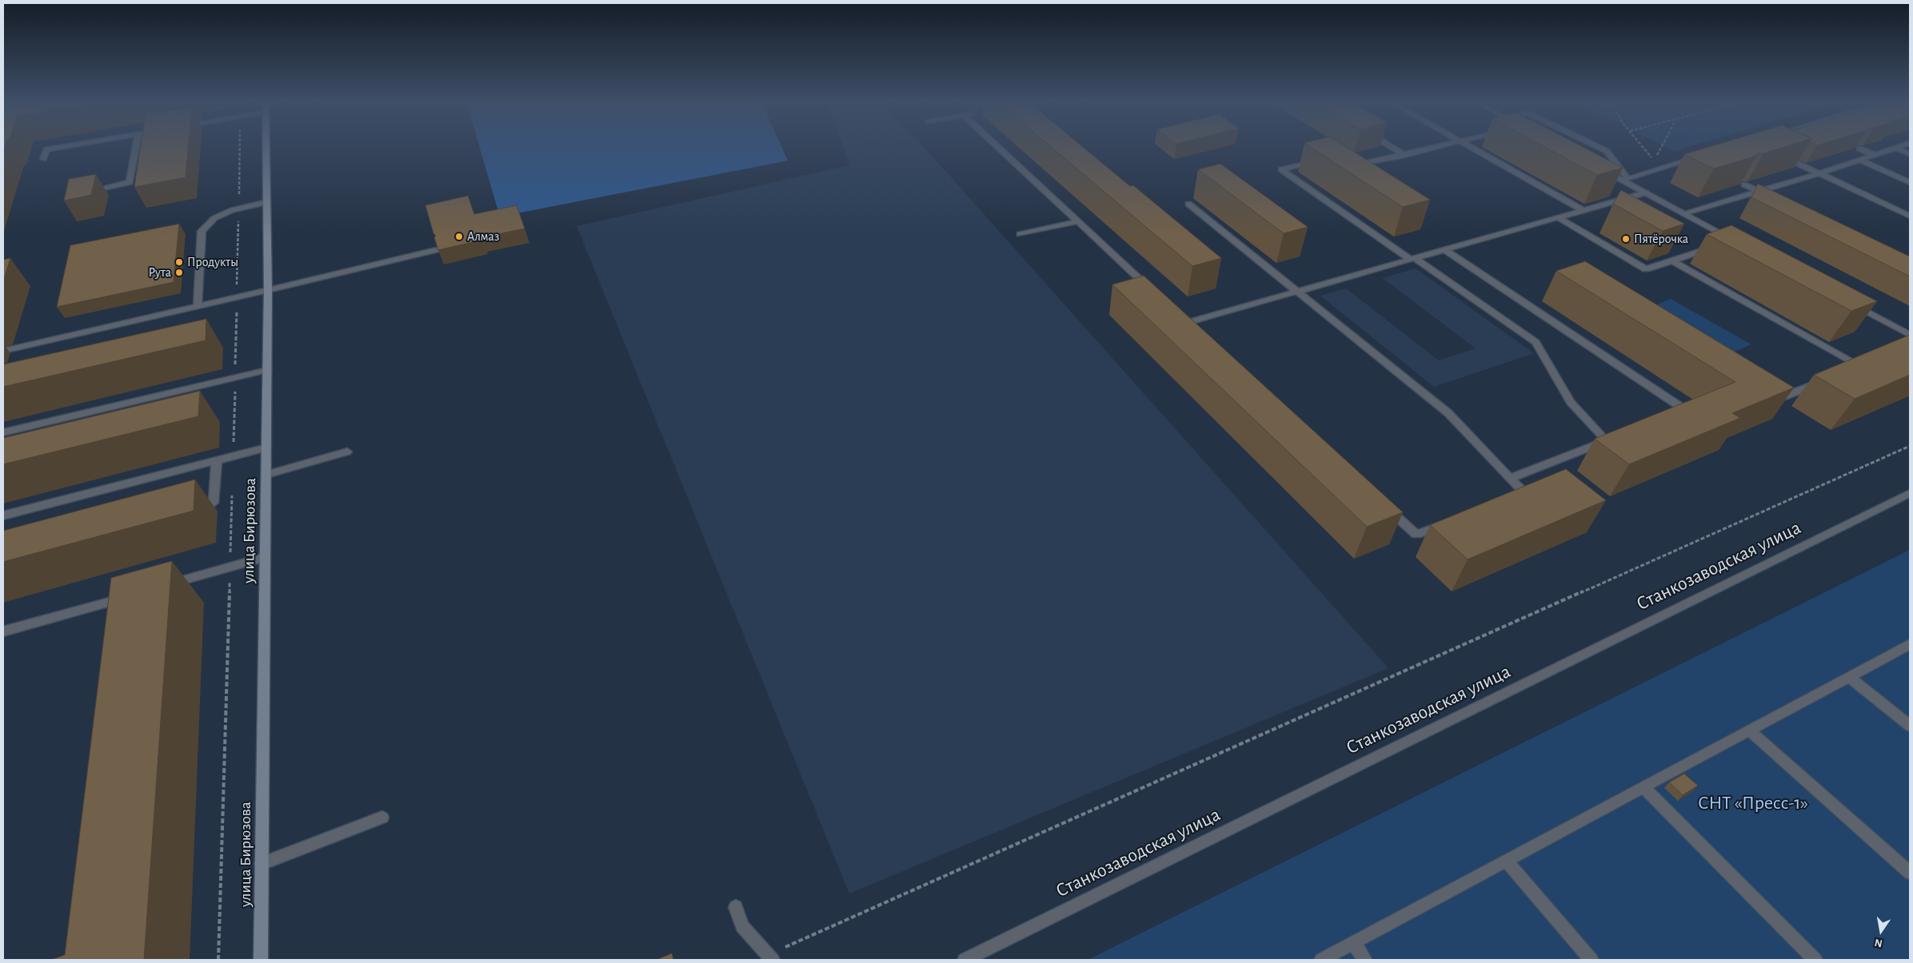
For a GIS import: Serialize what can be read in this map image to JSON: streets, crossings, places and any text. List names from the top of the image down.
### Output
{
  "streets": {
    "main road": ["улица Бирюзова"],
    "street": ["Станкозаводская улица"]
  },
  "parks": ["СНТ «Пресс-1»"],
  "places": [
    "Алмаз",
    "Пятёрочка",
    "Продукты",
    "Рута"
  ],
  "north": "bottom"
}
